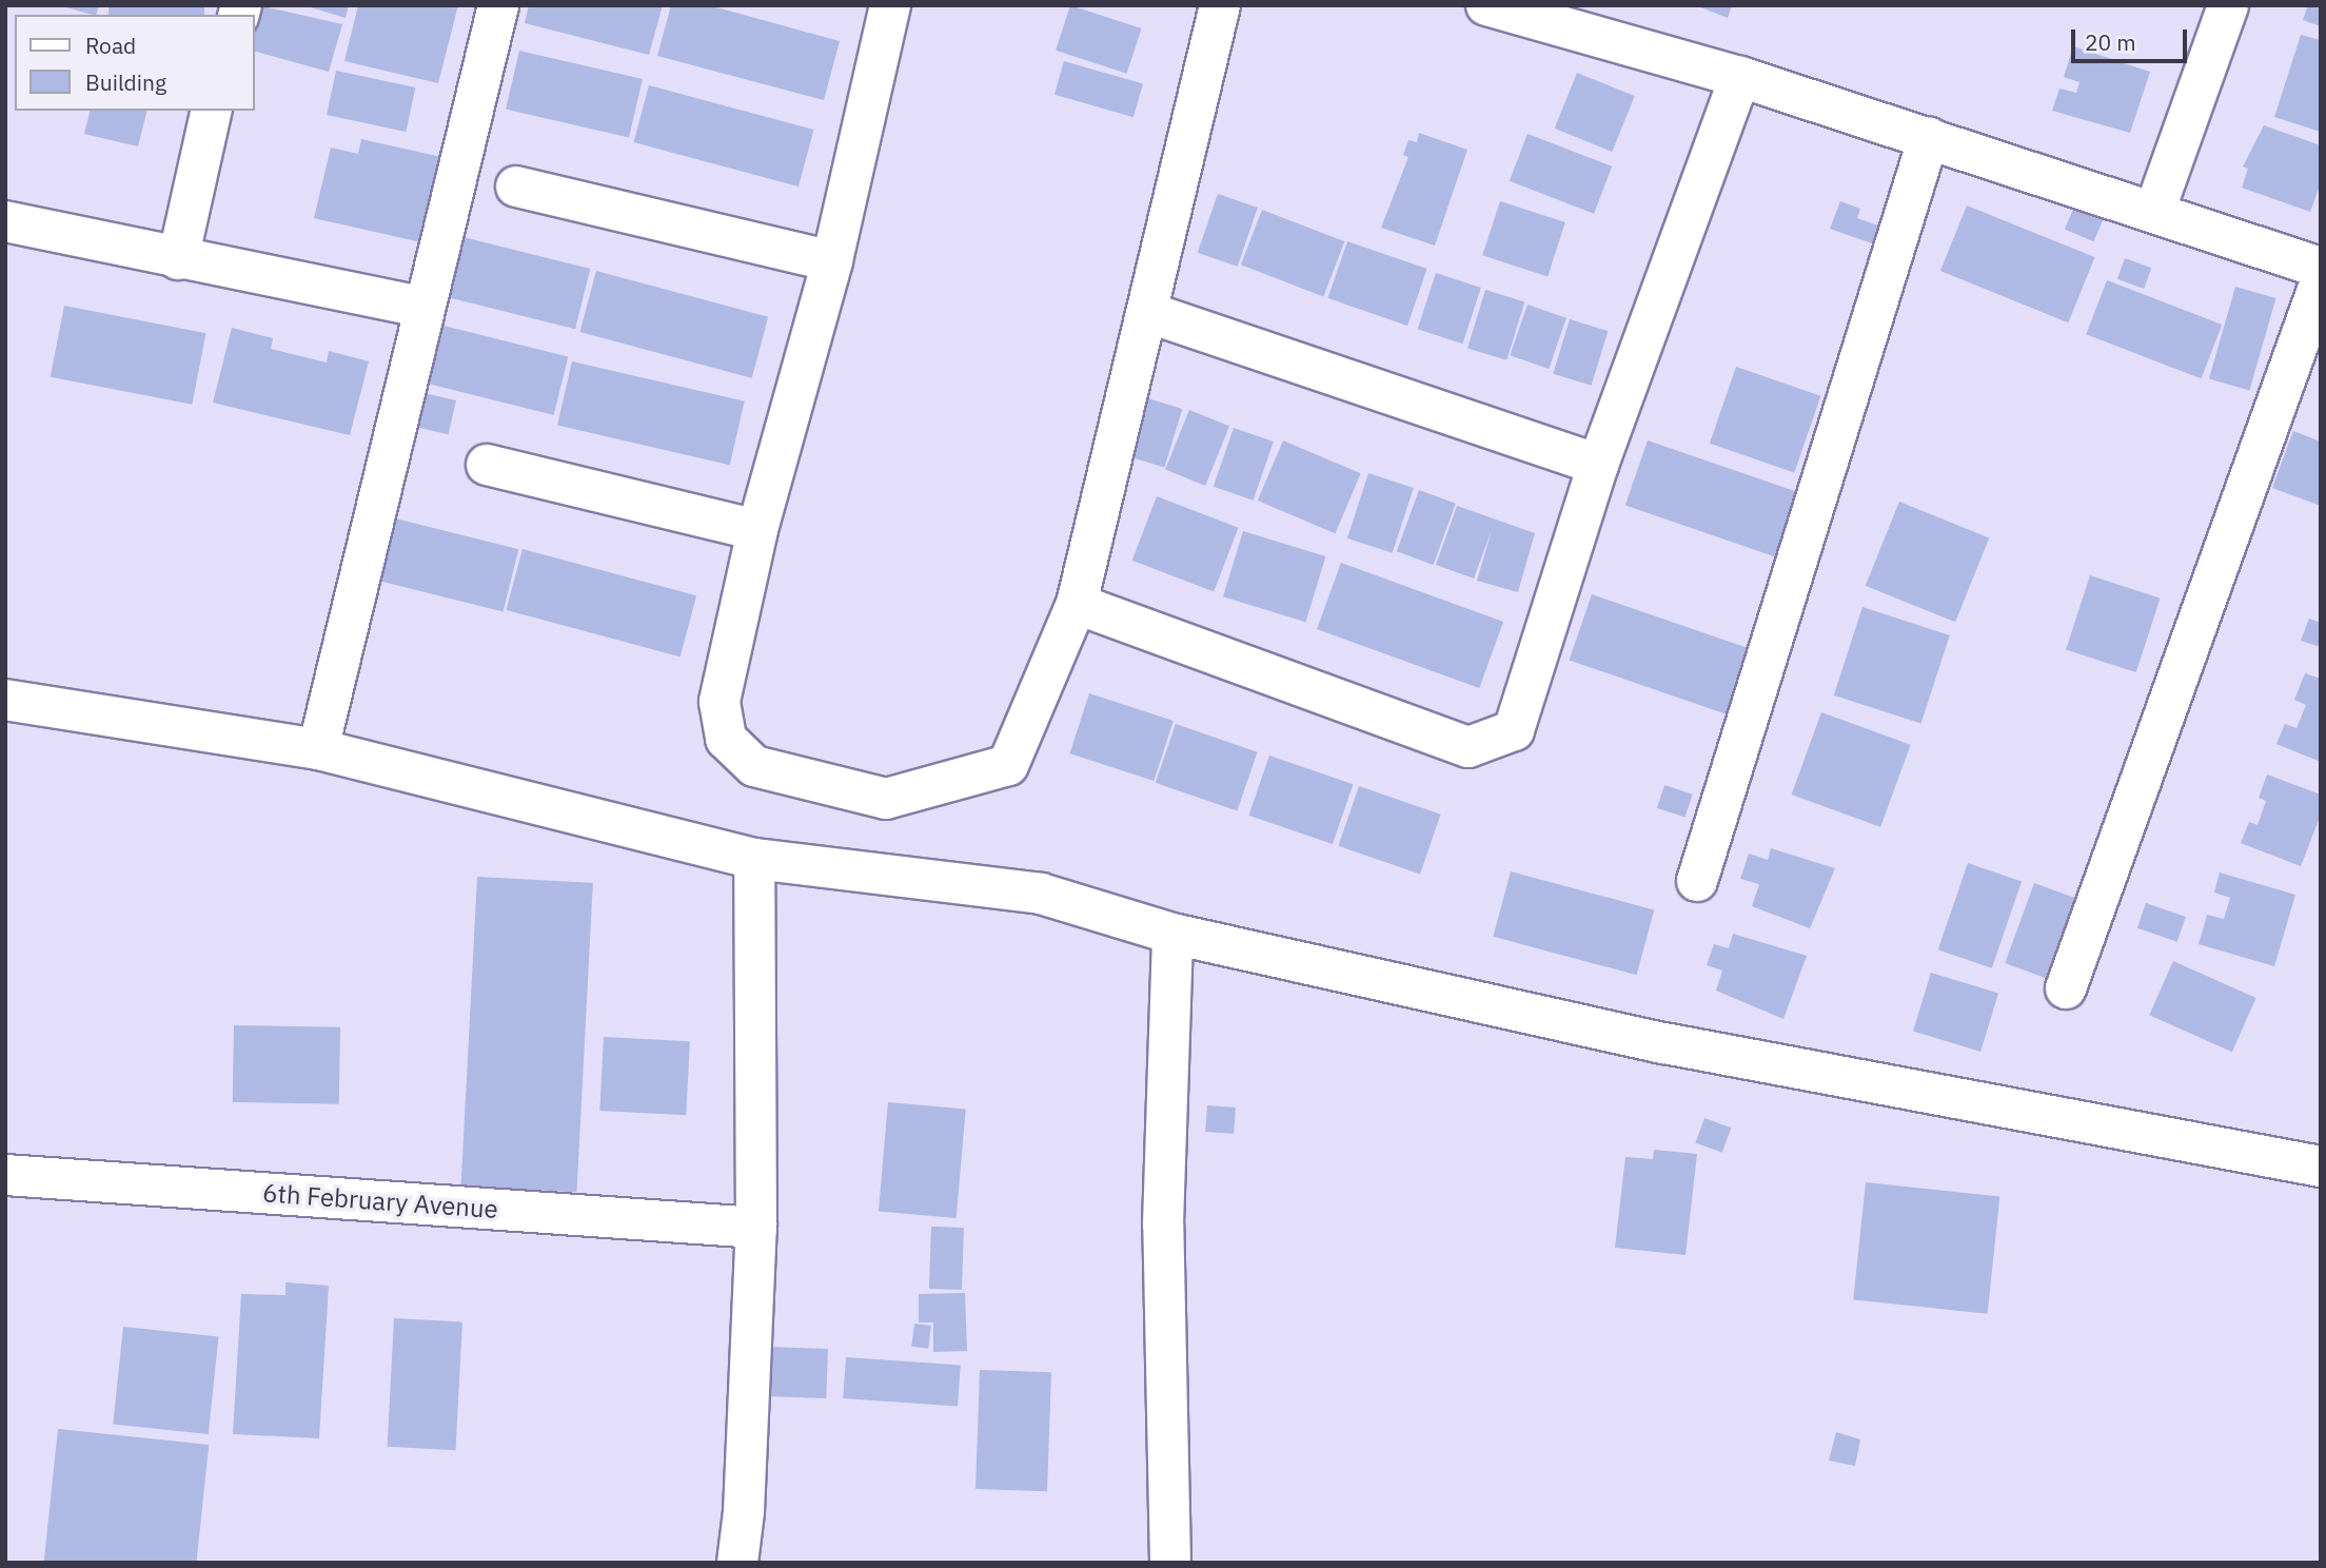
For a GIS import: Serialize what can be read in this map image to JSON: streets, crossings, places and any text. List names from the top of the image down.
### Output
{
  "streets": {
    "street": ["6th February Avenue"]
  },
  "legend": ["Road", "Building"],
  "scale_bar": "20 m"
}
